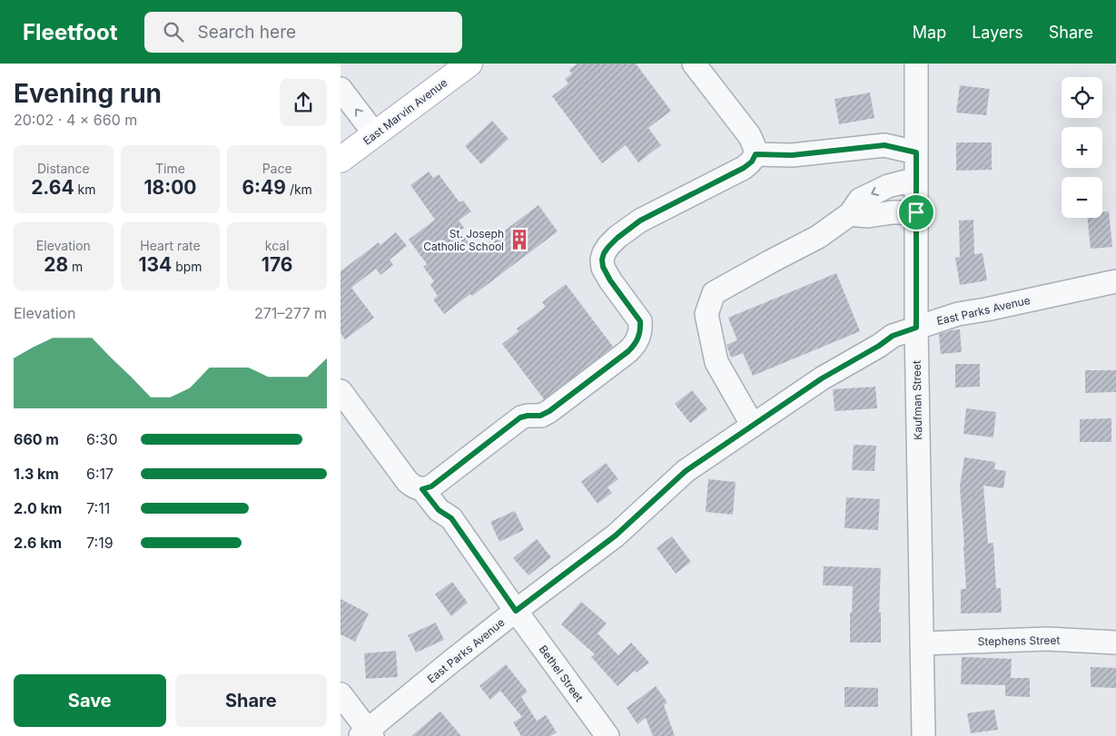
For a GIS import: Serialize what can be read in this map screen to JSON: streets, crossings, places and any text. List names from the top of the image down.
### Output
{
  "streets": {
    "main road": ["East Marvin Avenue"],
    "street": [
      "East Parks Avenue",
      "Kaufman Street",
      "Stephens Street",
      "Bethel Street"
    ]
  },
  "crossings": [
    ["East Parks Avenue", "Kaufman Street"],
    ["East Parks Avenue", "Bethel Street"],
    ["Kaufman Street", "Stephens Street"]
  ],
  "places": {
    "building": ["St. Joseph Catholic School"]
  },
  "page": {
    "header": "Fleetfoot",
    "search": "Search here",
    "nav": ["Map", "Layers", "Share"],
    "heading": ["Evening run", "20:02 · 4 × 660 m"],
    "map_buttons": ["+", "−"],
    "stats": [
      ["Distance", "2.64 km"],
      ["Time", "18:00"],
      ["Pace", "6:49 /km"],
      ["Elevation", "28 m"],
      ["Heart rate", "134 bpm"],
      ["kcal", "176"]
    ],
    "chart": ["Elevation", "271–277 m"],
    "list": [
      {
        "name": "660 m",
        "note": "6:30"
      },
      {
        "name": "1.3 km",
        "note": "6:17"
      },
      {
        "name": "2.0 km",
        "note": "7:11"
      },
      {
        "name": "2.6 km",
        "note": "7:19"
      }
    ],
    "buttons": ["Save", "Share"]
  }
}
